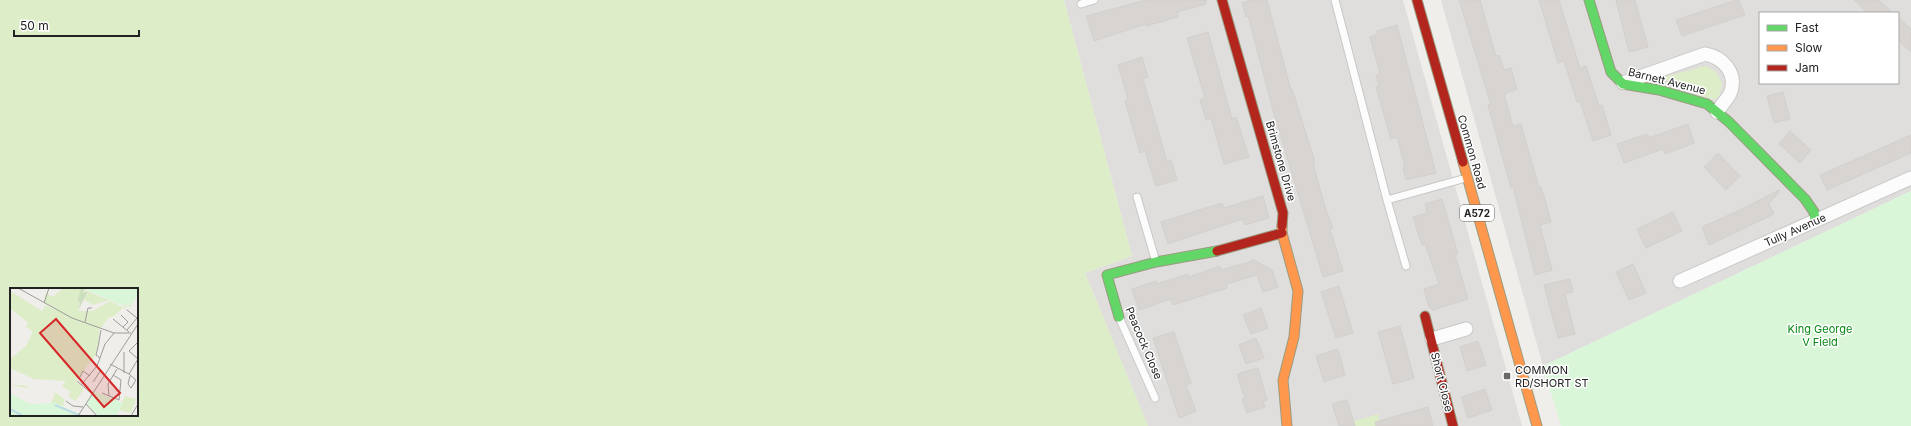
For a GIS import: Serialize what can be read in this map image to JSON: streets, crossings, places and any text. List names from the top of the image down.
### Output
{
  "streets": {
    "street": [
      "Barnett Avenue",
      "Common Road",
      "Brimstone Drive",
      "A572",
      "Tully Avenue",
      "Peacock Close",
      "Short Close"
    ]
  },
  "crossings": [
    ["Barnett Avenue", "Tully Avenue"],
    ["Brimstone Drive", "Peacock Close"]
  ],
  "parks": ["King George V Field"],
  "places": {
    "transit": ["COMMON RD/SHORT ST"]
  },
  "legend": ["Fast", "Slow", "Jam"],
  "scale_bar": "50 m"
}
